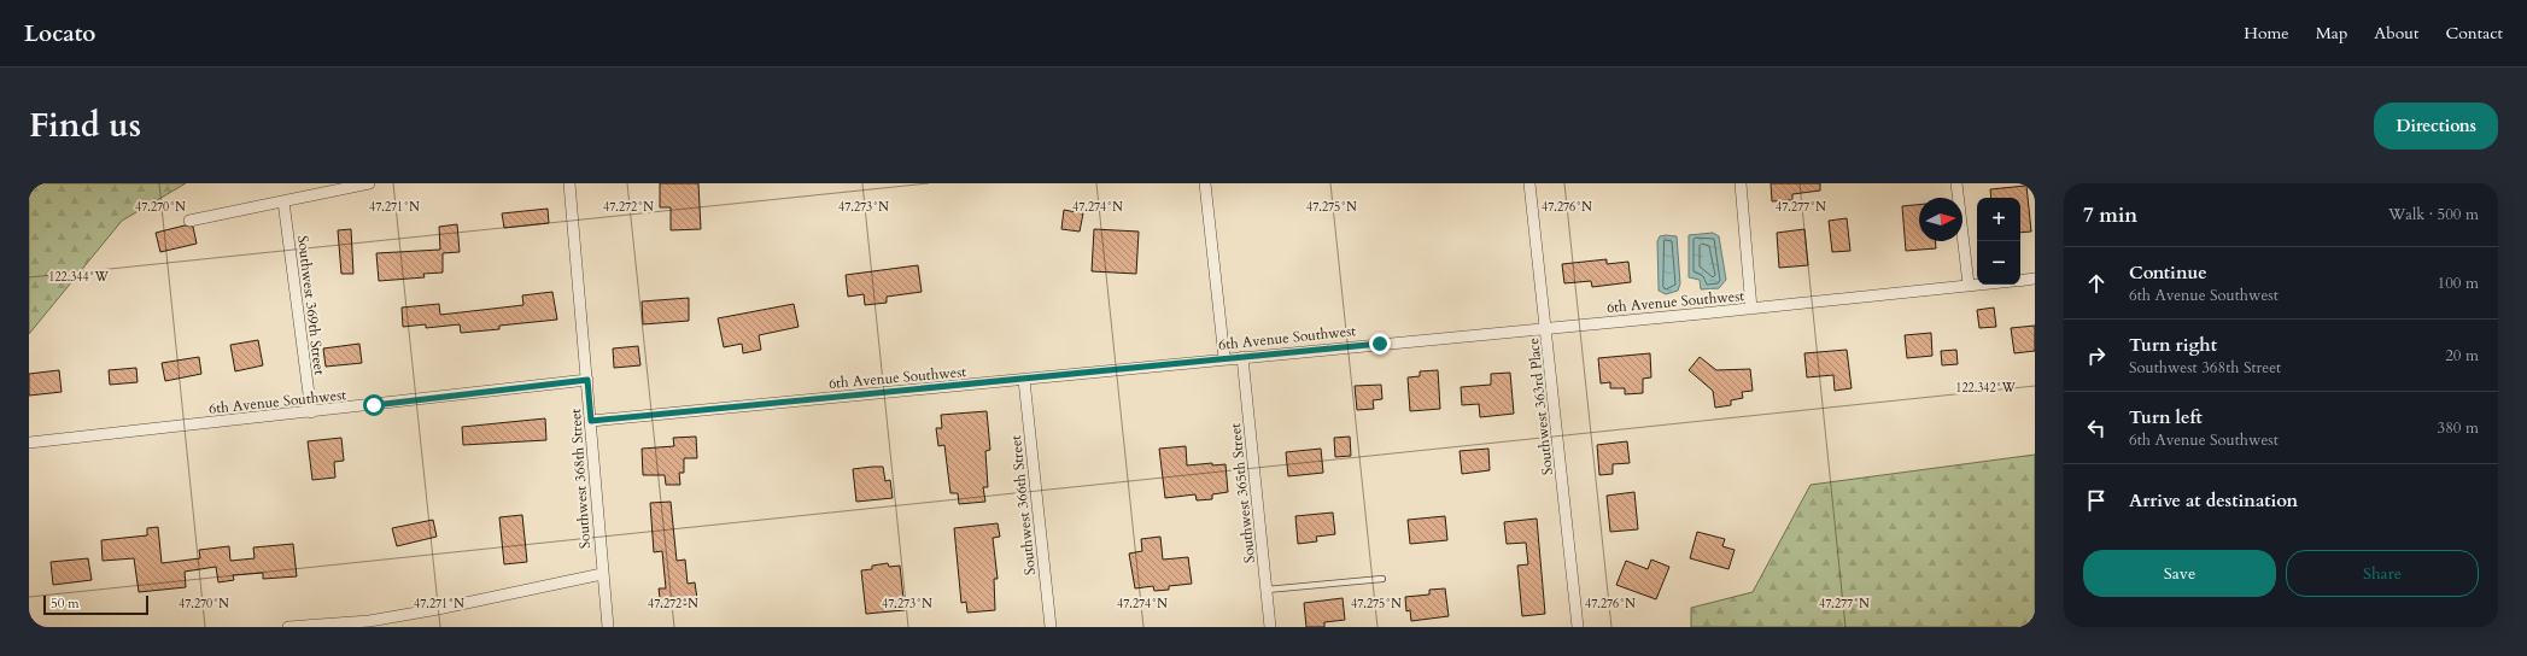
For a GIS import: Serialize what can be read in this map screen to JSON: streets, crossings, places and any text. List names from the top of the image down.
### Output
{
  "streets": {
    "street": [
      "6th Avenue Southwest",
      "Southwest 369th Street",
      "Southwest 363rd Place",
      "Southwest 368th Street",
      "Southwest 365th Street",
      "Southwest 366th Street"
    ]
  },
  "crossings": [
    ["6th Avenue Southwest", "Southwest 369th Street"],
    ["6th Avenue Southwest", "Southwest 363rd Place"],
    ["6th Avenue Southwest", "Southwest 368th Street"],
    ["6th Avenue Southwest", "Southwest 365th Street"],
    ["6th Avenue Southwest", "Southwest 366th Street"]
  ],
  "scale_bar": "50 m",
  "north": "right",
  "page": {
    "header": "Locato",
    "nav": [
      "Home",
      "Map",
      "About",
      "Contact"
    ],
    "title": "Find us",
    "buttons": [
      "Directions",
      ["Save", "Share"]
    ],
    "heading": ["7 min", "Walk · 500 m"],
    "map_buttons": ["+", "−"],
    "list": [
      ["Continue", "6th Avenue Southwest", "100 m"],
      ["Turn right", "Southwest 368th Street", "20 m"],
      ["Turn left", "6th Avenue Southwest", "380 m"],
      "Arrive at destination"
    ],
    "scale": "50 m"
  },
  "coordinates": [
    "47.270°N",
    "47.271°N",
    "47.272°N",
    "47.273°N",
    "47.274°N",
    "47.275°N",
    "47.276°N",
    "47.277°N",
    "122.344°W",
    "122.342°W"
  ]
}
